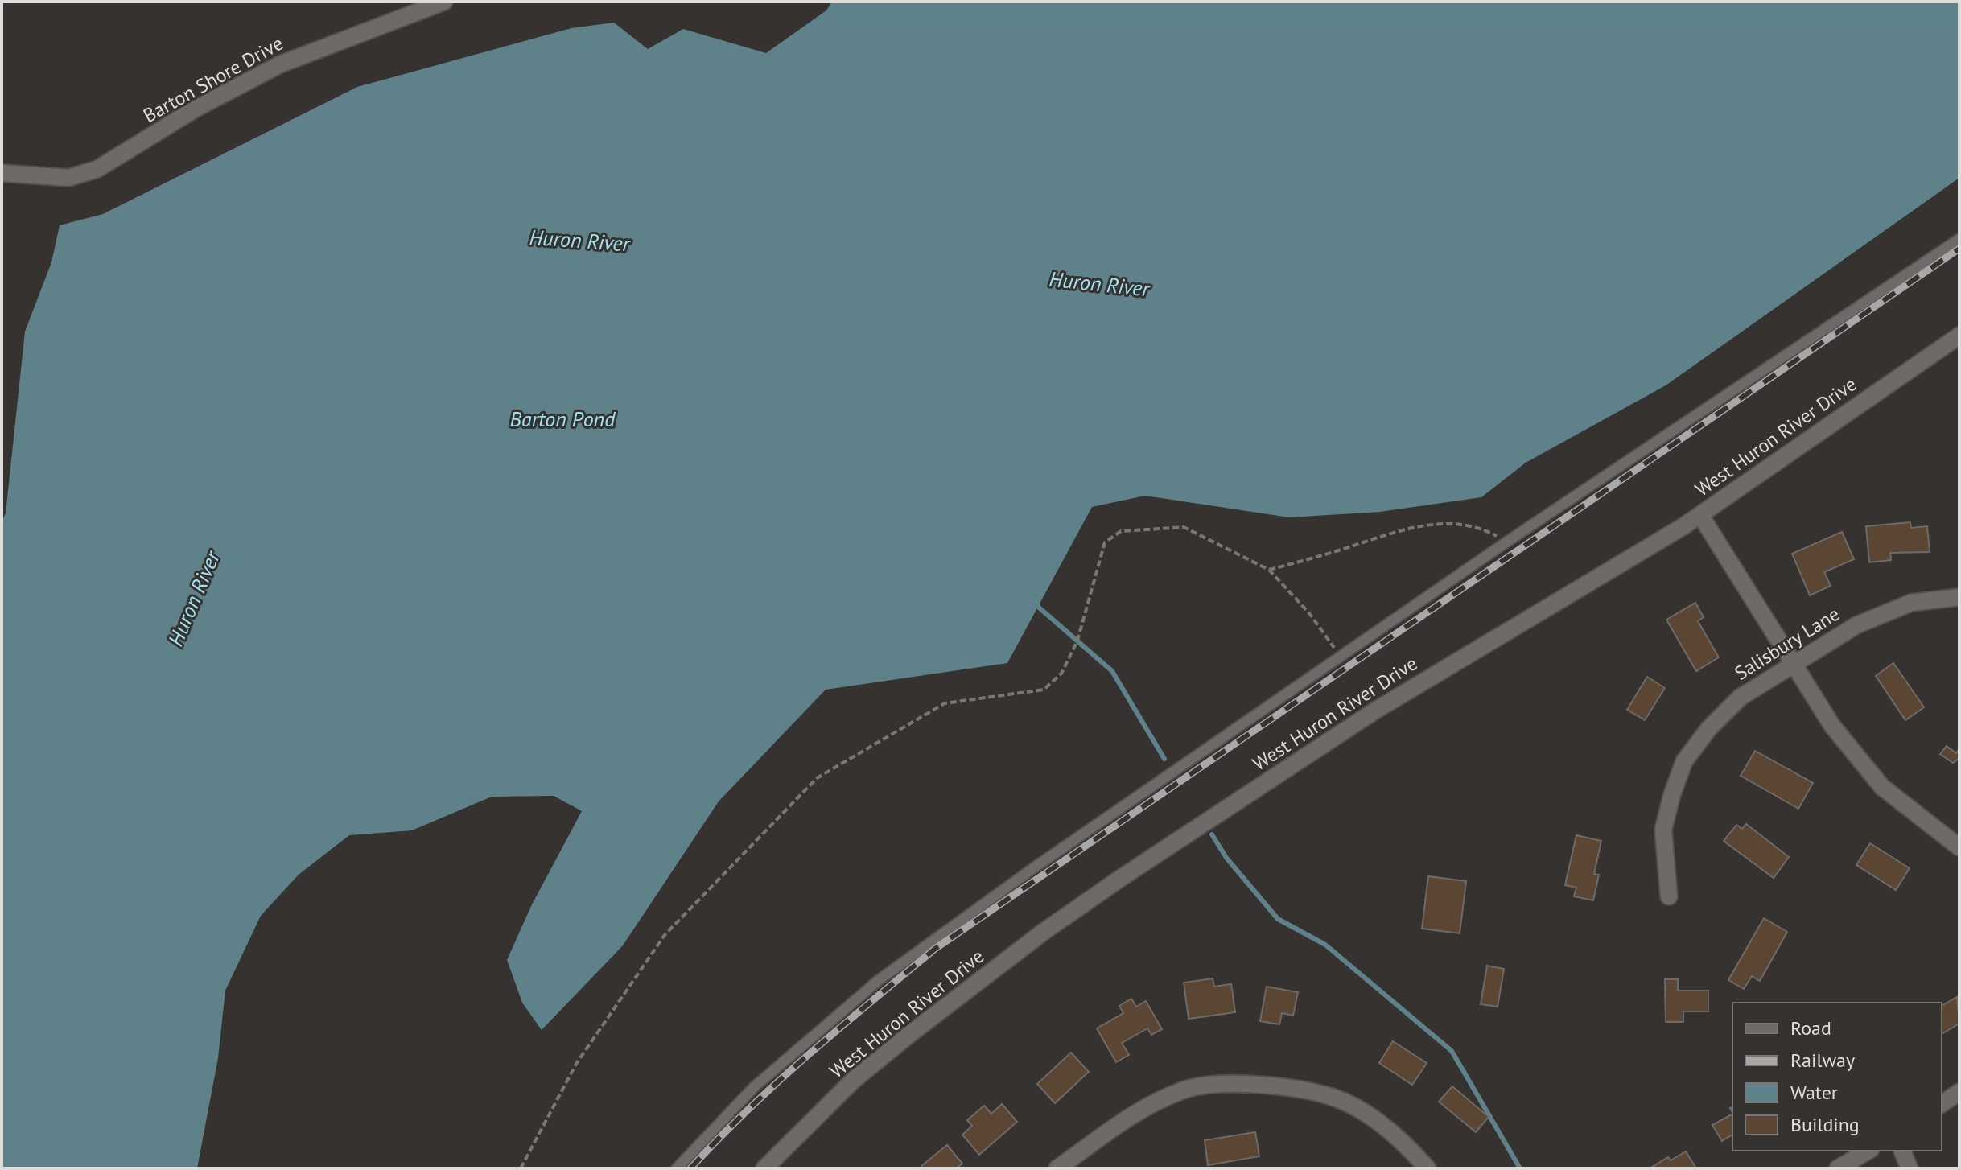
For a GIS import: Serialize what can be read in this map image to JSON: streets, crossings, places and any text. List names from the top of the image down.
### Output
{
  "streets": {
    "street": ["Barton Shore Drive", "West Huron River Drive", "Salisbury Lane"]
  },
  "water": ["Huron River", "Barton Pond"],
  "legend": [
    "Road",
    "Railway",
    "Water",
    "Building"
  ]
}
